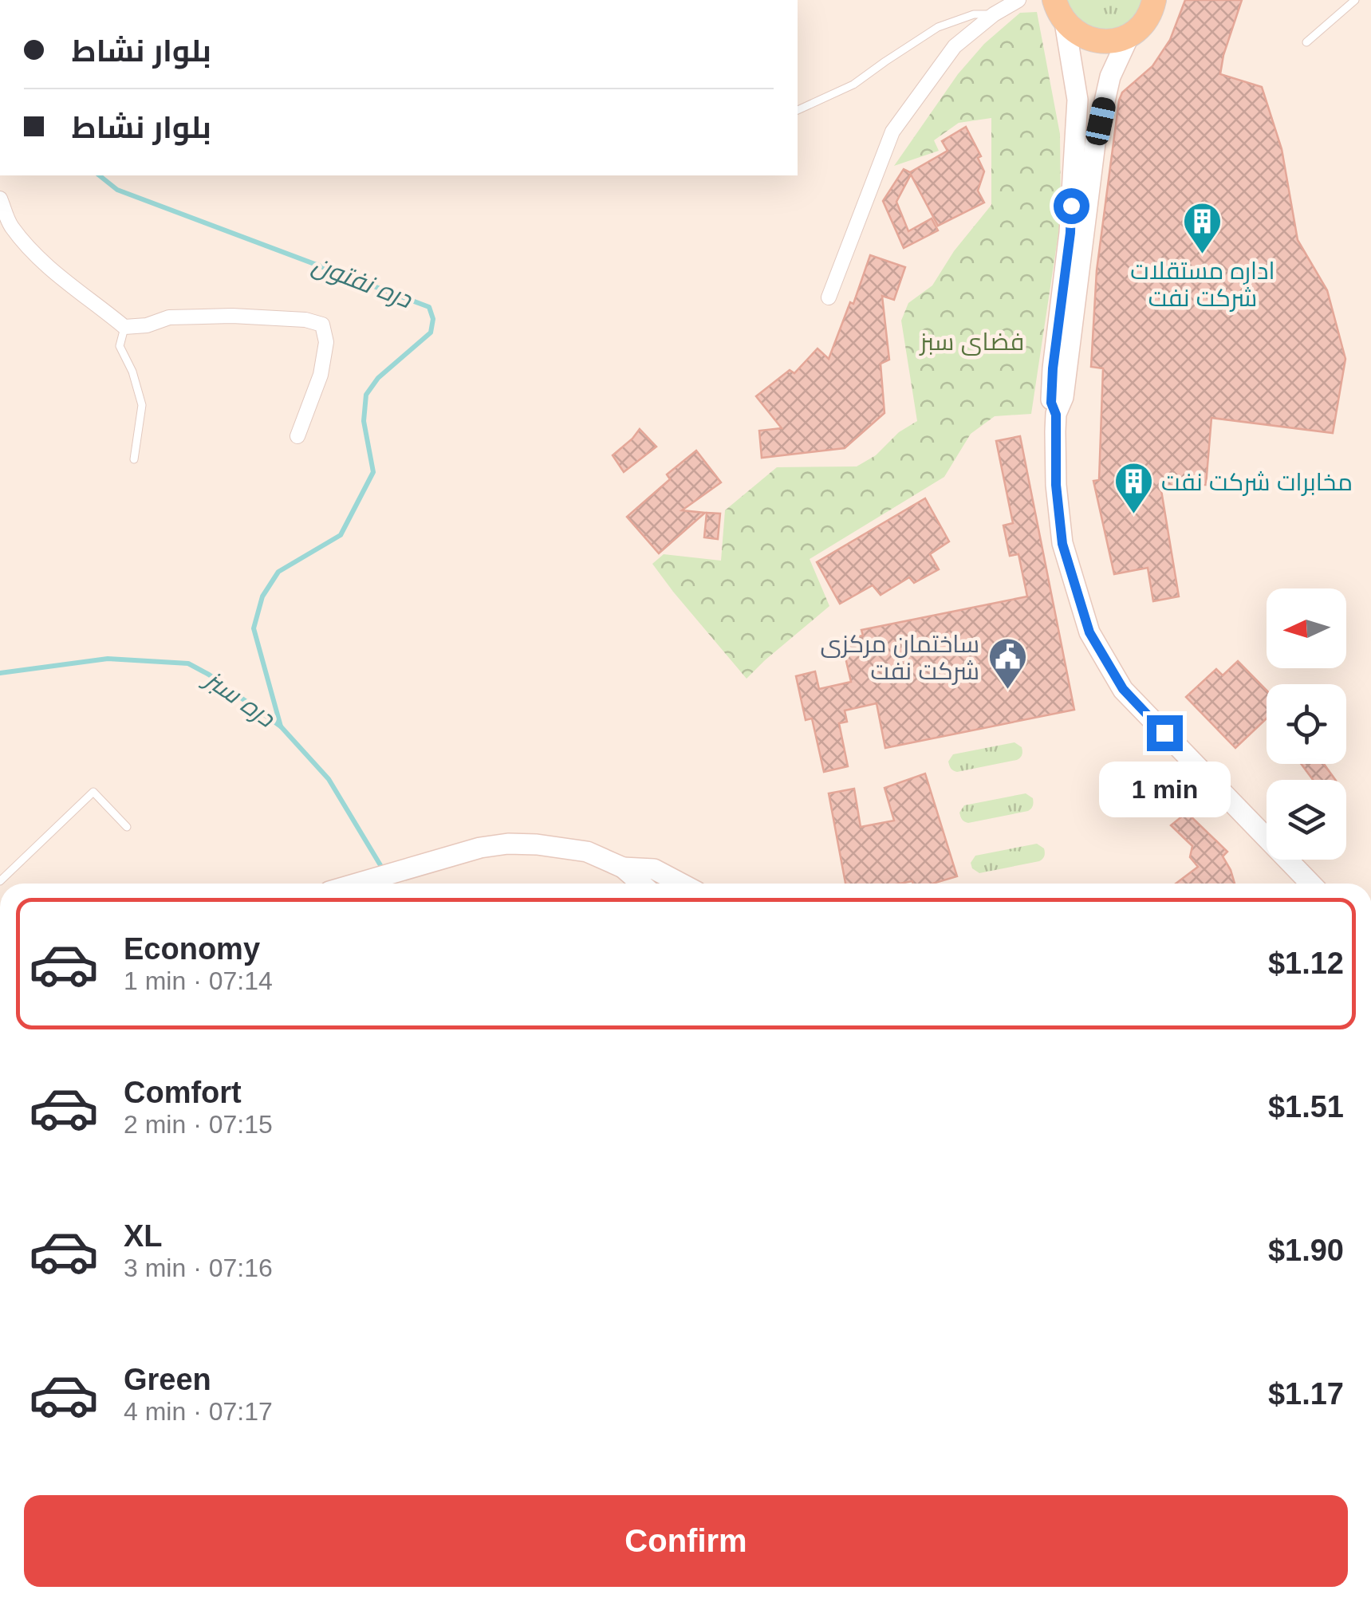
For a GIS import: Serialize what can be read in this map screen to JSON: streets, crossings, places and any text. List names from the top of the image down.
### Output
{
  "water": ["دره نفتون", "دره سبز"],
  "parks": ["فضای سبز"],
  "places": {
    "building": ["اداره مستقلات شرکت نفت", "مخابرات شرکت نفت"],
    "public building": ["ساختمان مرکزی شرکت نفت"]
  },
  "north": "left",
  "page": {
    "banner": ["بلوار نشاط", "بلوار نشاط"],
    "bubble": "1 min",
    "list": [
      {
        "name": "Economy",
        "note": "1 min · 07:14",
        "value": "$1.12"
      },
      {
        "name": "Comfort",
        "note": "2 min · 07:15",
        "value": "$1.51"
      },
      {
        "name": "XL",
        "note": "3 min · 07:16",
        "value": "$1.90"
      },
      {
        "name": "Green",
        "note": "4 min · 07:17",
        "value": "$1.17"
      }
    ],
    "buttons": "Confirm"
  }
}
